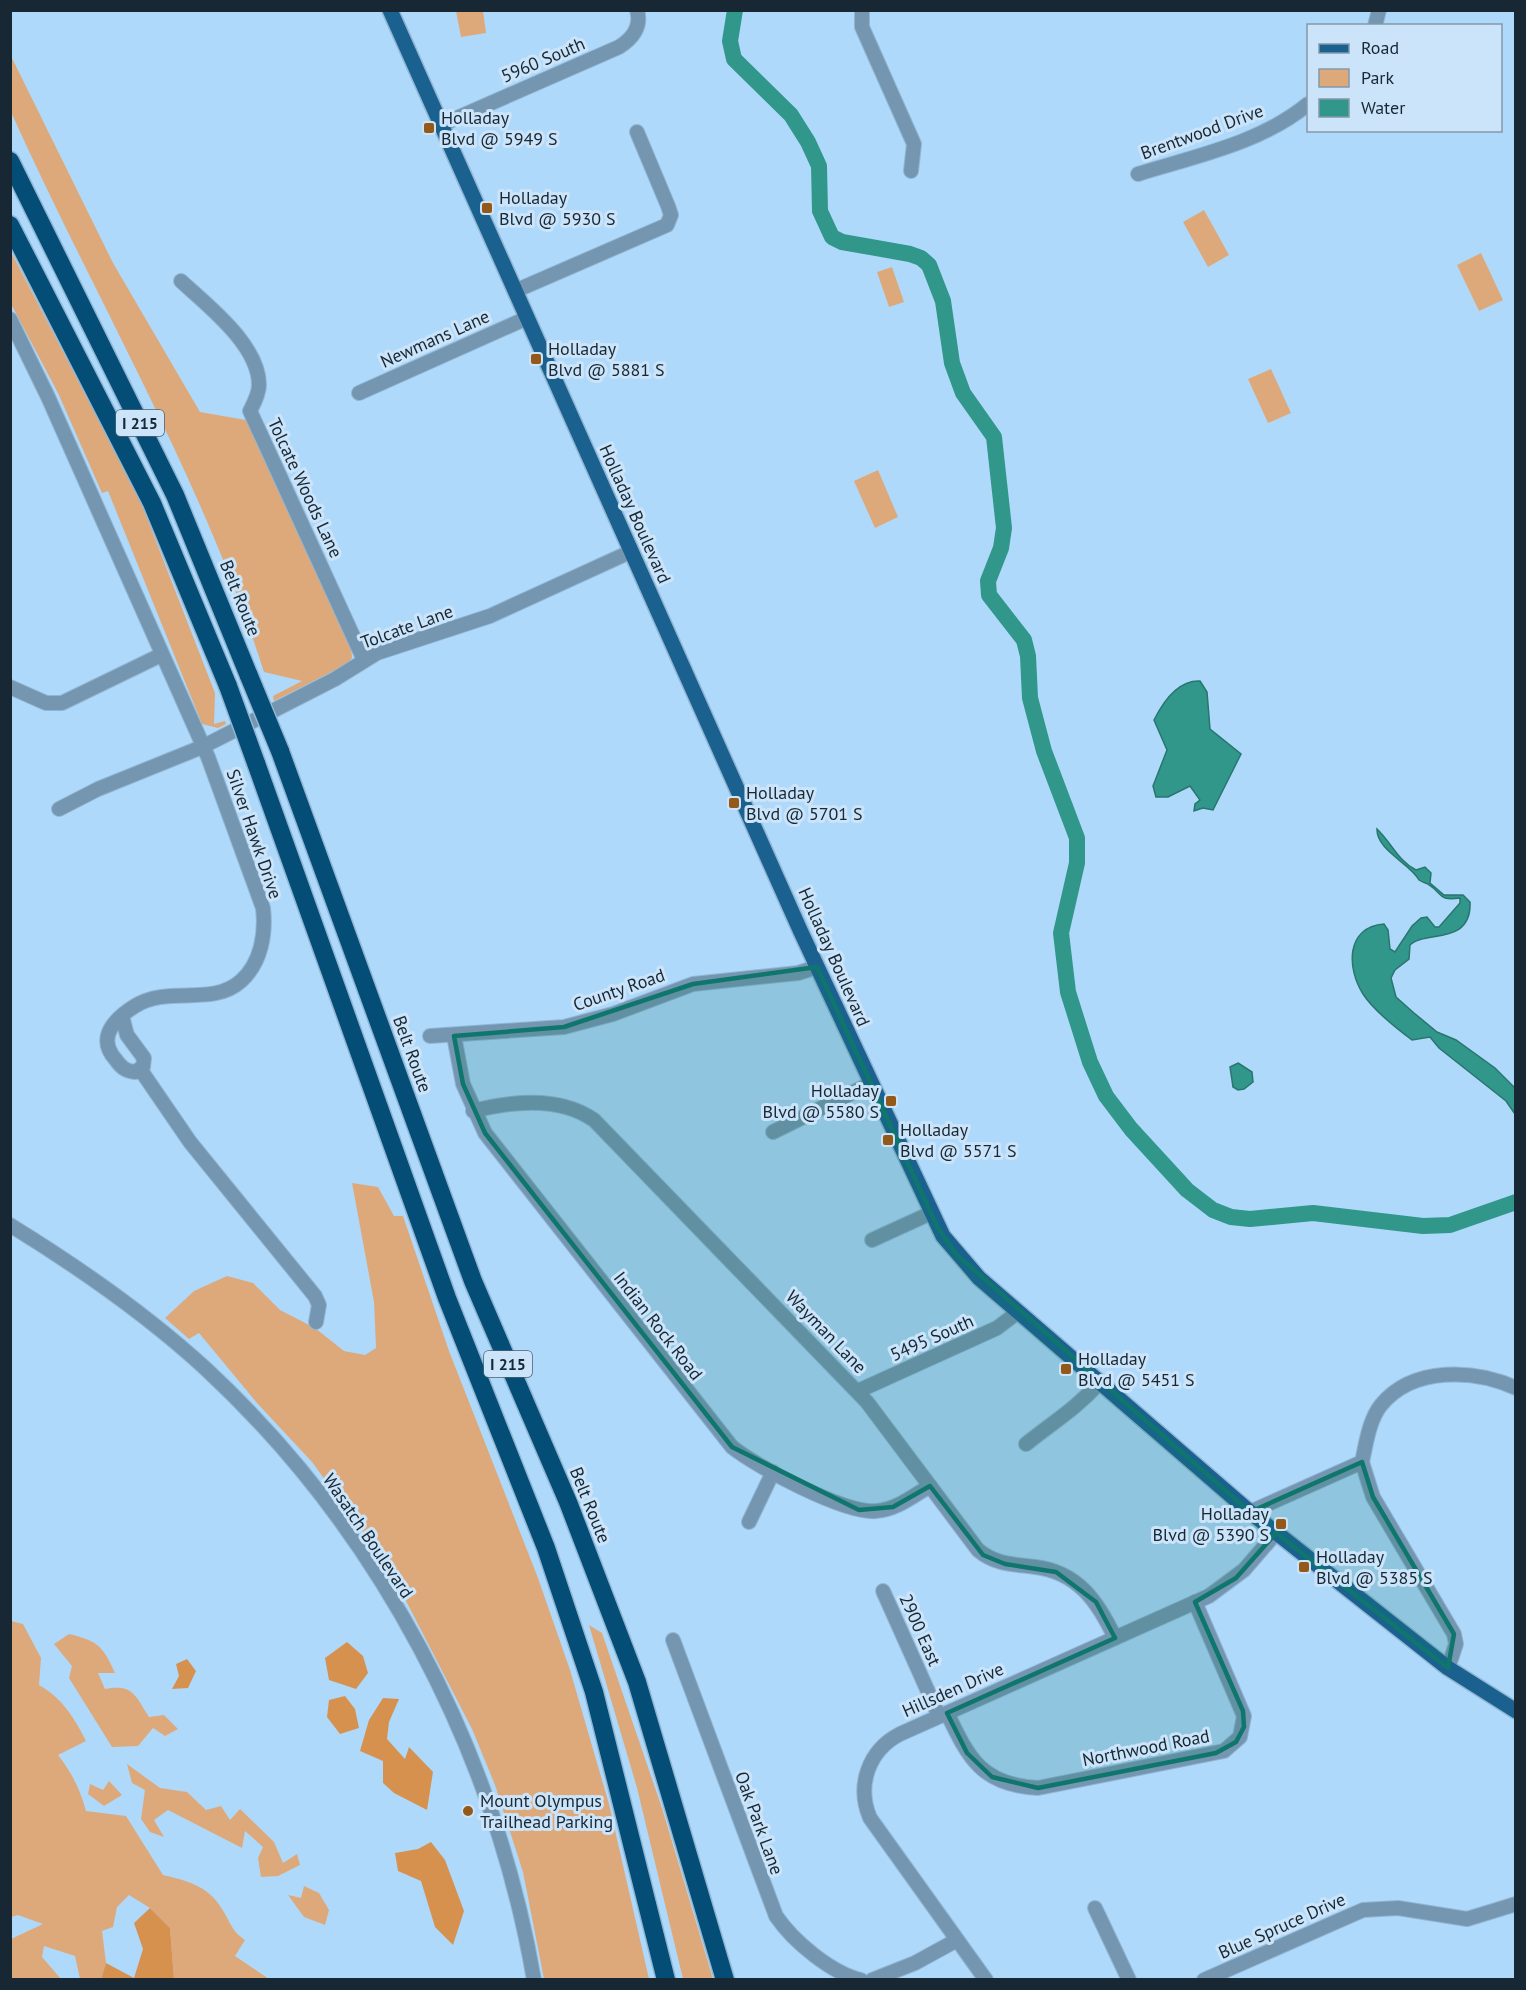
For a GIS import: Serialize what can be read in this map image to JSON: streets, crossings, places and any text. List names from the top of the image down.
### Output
{
  "streets": {
    "highway": ["I 215", "Belt Route"],
    "main road": ["Holladay Boulevard"],
    "street": [
      "5960 South",
      "Brentwood Drive",
      "Newmans Lane",
      "Tolcate Woods Lane",
      "Tolcate Lane",
      "Silver Hawk Drive",
      "County Road",
      "Indian Rock Road",
      "Wayman Lane",
      "5495 South",
      "Wasatch Boulevard",
      "2900 East",
      "Hillsden Drive",
      "Northwood Road",
      "Oak Park Lane",
      "Blue Spruce Drive"
    ]
  },
  "crossings": [
    ["5960 South", "Holladay Boulevard"],
    ["Newmans Lane", "Holladay Boulevard"],
    ["Tolcate Woods Lane", "Tolcate Lane"],
    ["Holladay Boulevard", "Tolcate Lane"],
    ["Holladay Boulevard", "County Road"],
    ["Holladay Boulevard", "5495 South"],
    ["Holladay Boulevard", "Hillsden Drive"],
    ["Tolcate Lane", "Silver Hawk Drive"],
    ["County Road", "Indian Rock Road"],
    ["Indian Rock Road", "Wayman Lane"],
    ["Wayman Lane", "5495 South"],
    ["Wayman Lane", "Hillsden Drive"],
    ["2900 East", "Hillsden Drive"],
    ["2900 East", "Northwood Road"],
    ["Hillsden Drive", "Northwood Road"]
  ],
  "places": {
    "transit": [
      "Holladay Blvd @ 5949 S",
      "Holladay Blvd @ 5930 S",
      "Holladay Blvd @ 5881 S",
      "Holladay Blvd @ 5701 S",
      "Holladay Blvd @ 5580 S",
      "Holladay Blvd @ 5571 S",
      "Holladay Blvd @ 5451 S",
      "Holladay Blvd @ 5390 S",
      "Holladay Blvd @ 5385 S"
    ],
    "other": ["Mount Olympus Trailhead Parking"]
  },
  "legend": ["Road", "Park", "Water"]
}
